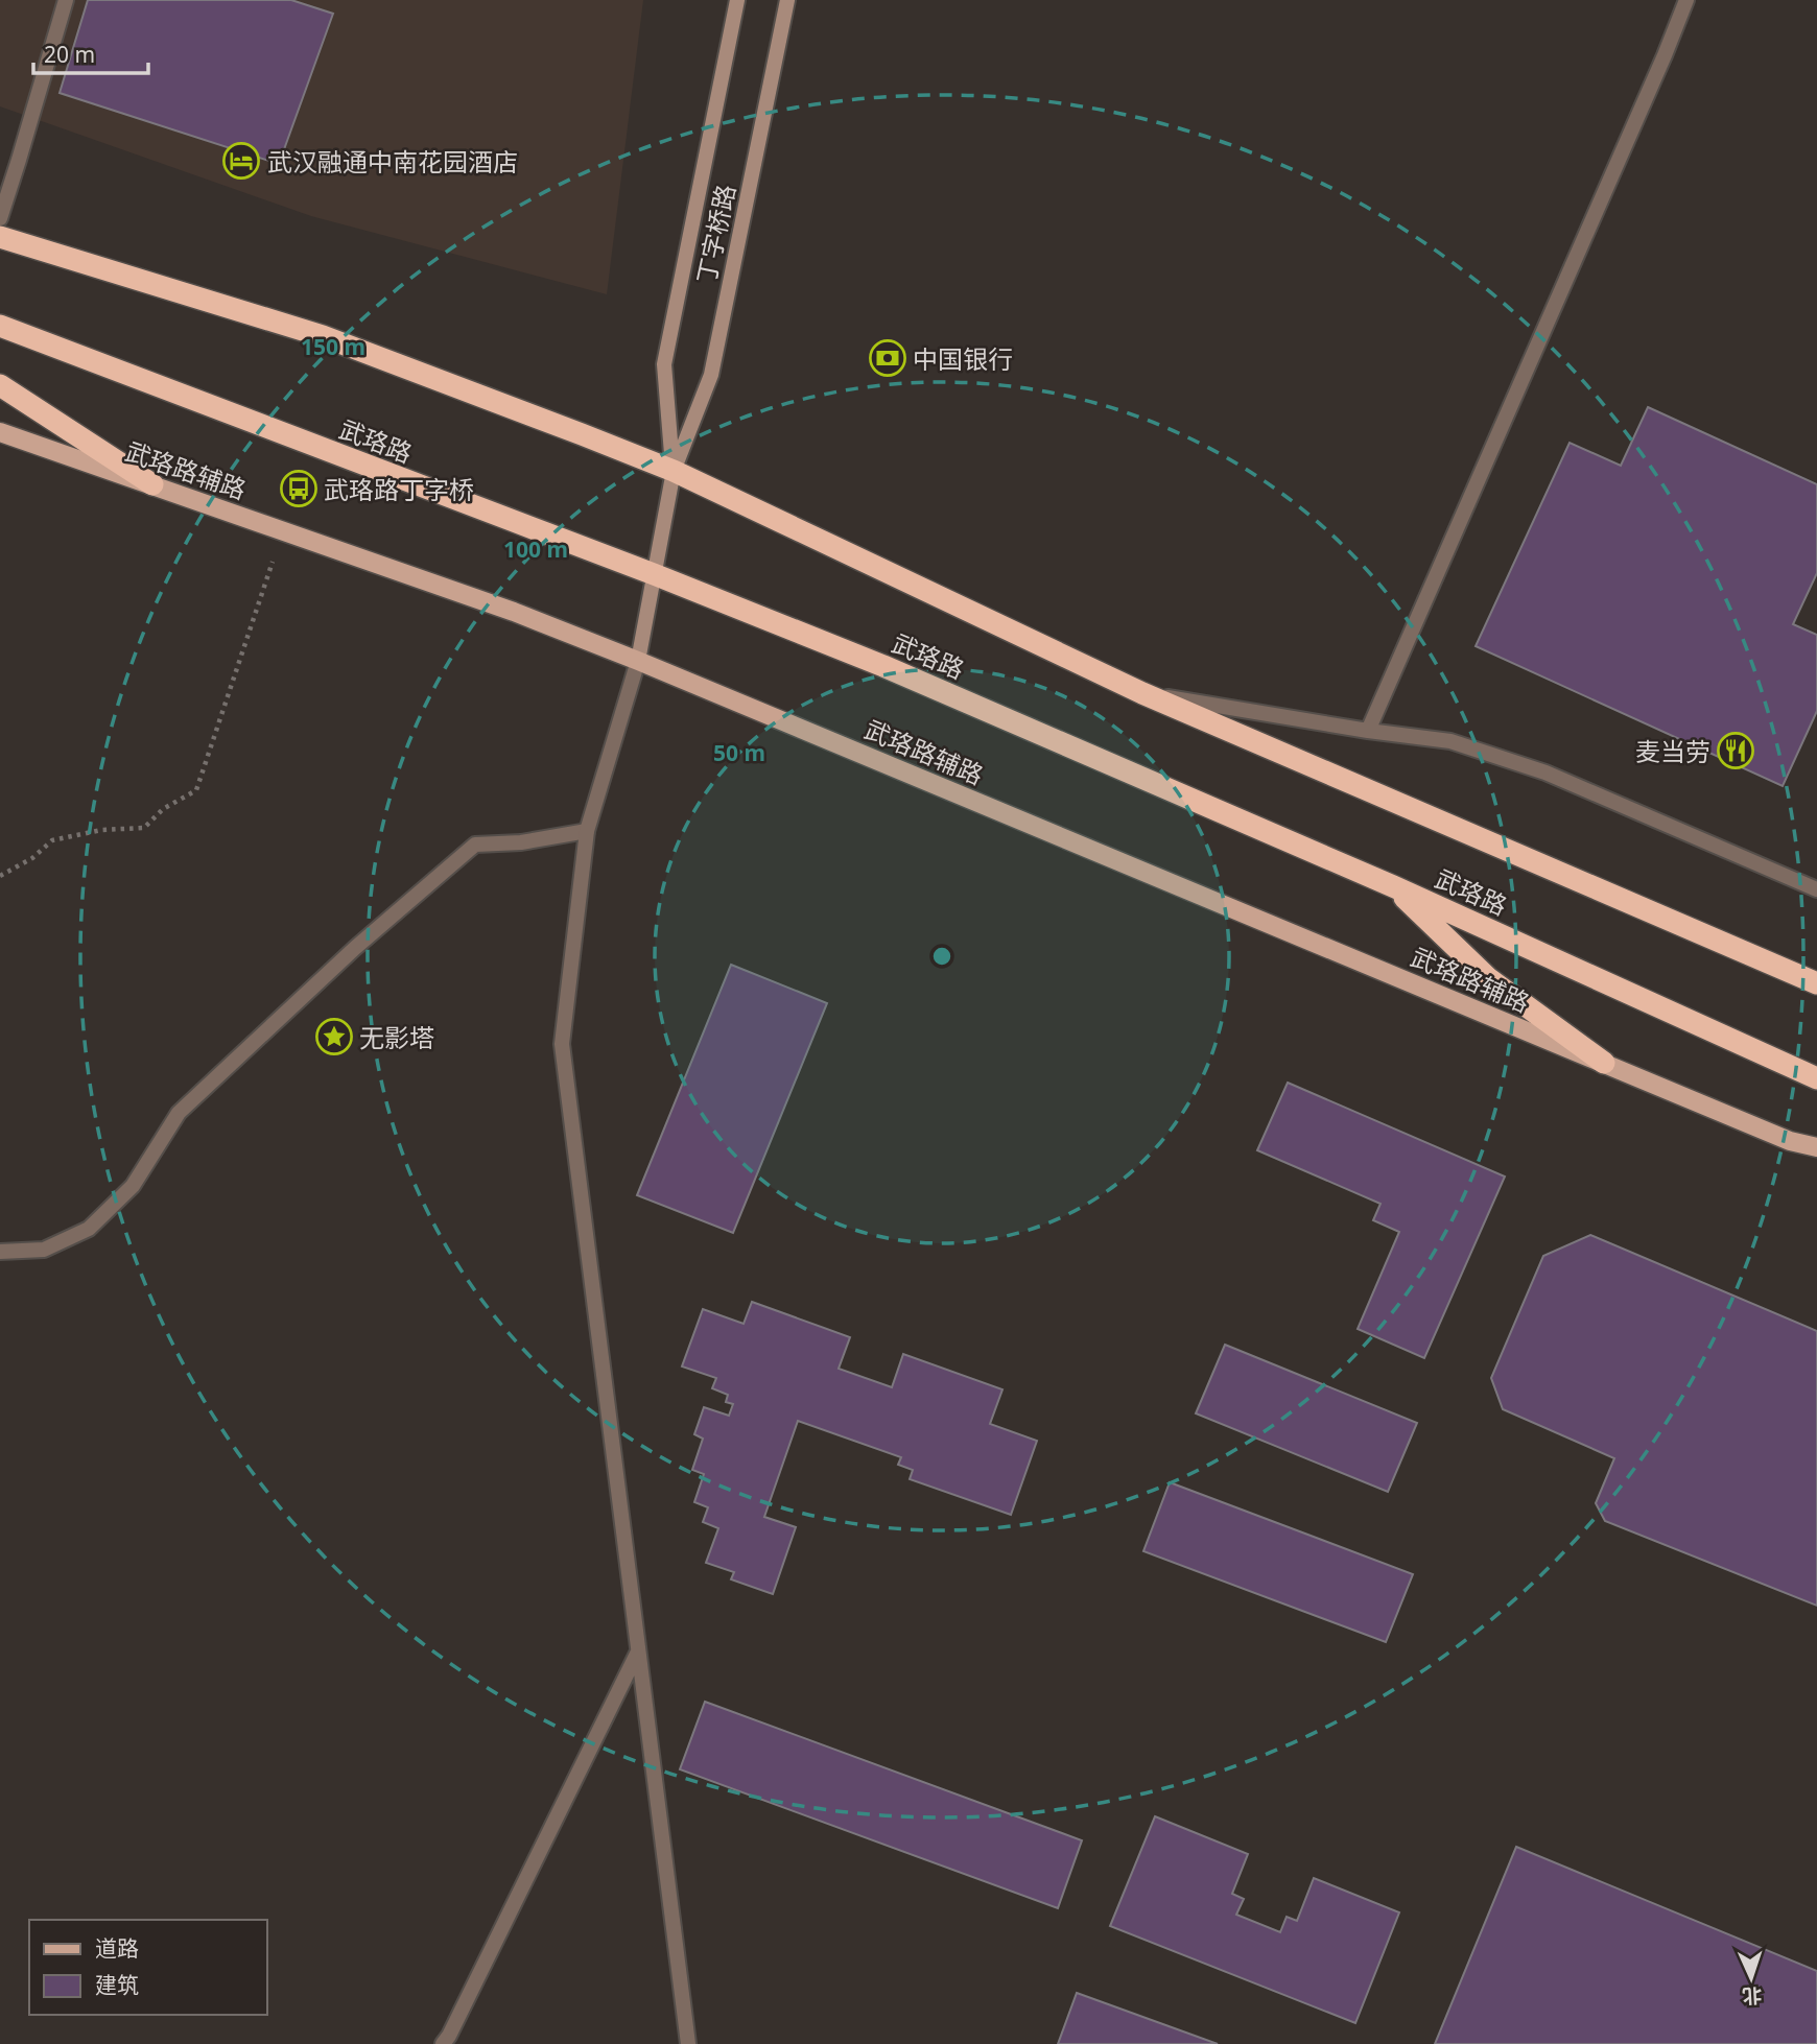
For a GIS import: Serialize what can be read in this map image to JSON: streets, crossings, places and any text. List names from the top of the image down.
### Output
{
  "streets": {
    "highway": ["武珞路"],
    "main road": ["丁字桥路", "武珞路辅路"]
  },
  "crossings": [
    ["丁字桥路", "武珞路"],
    ["丁字桥路", "武珞路辅路"]
  ],
  "places": {
    "hotel": ["武汉融通中南花园酒店"],
    "bank": ["中国银行"],
    "bus stop": ["武珞路丁字桥"],
    "restaurant": ["麦当劳"],
    "place": ["无影塔"]
  },
  "legend": ["道路", "建筑"],
  "scale_bar": "20 m",
  "north": "bottom",
  "rings": ["150 m", "100 m", "50 m"]
}
